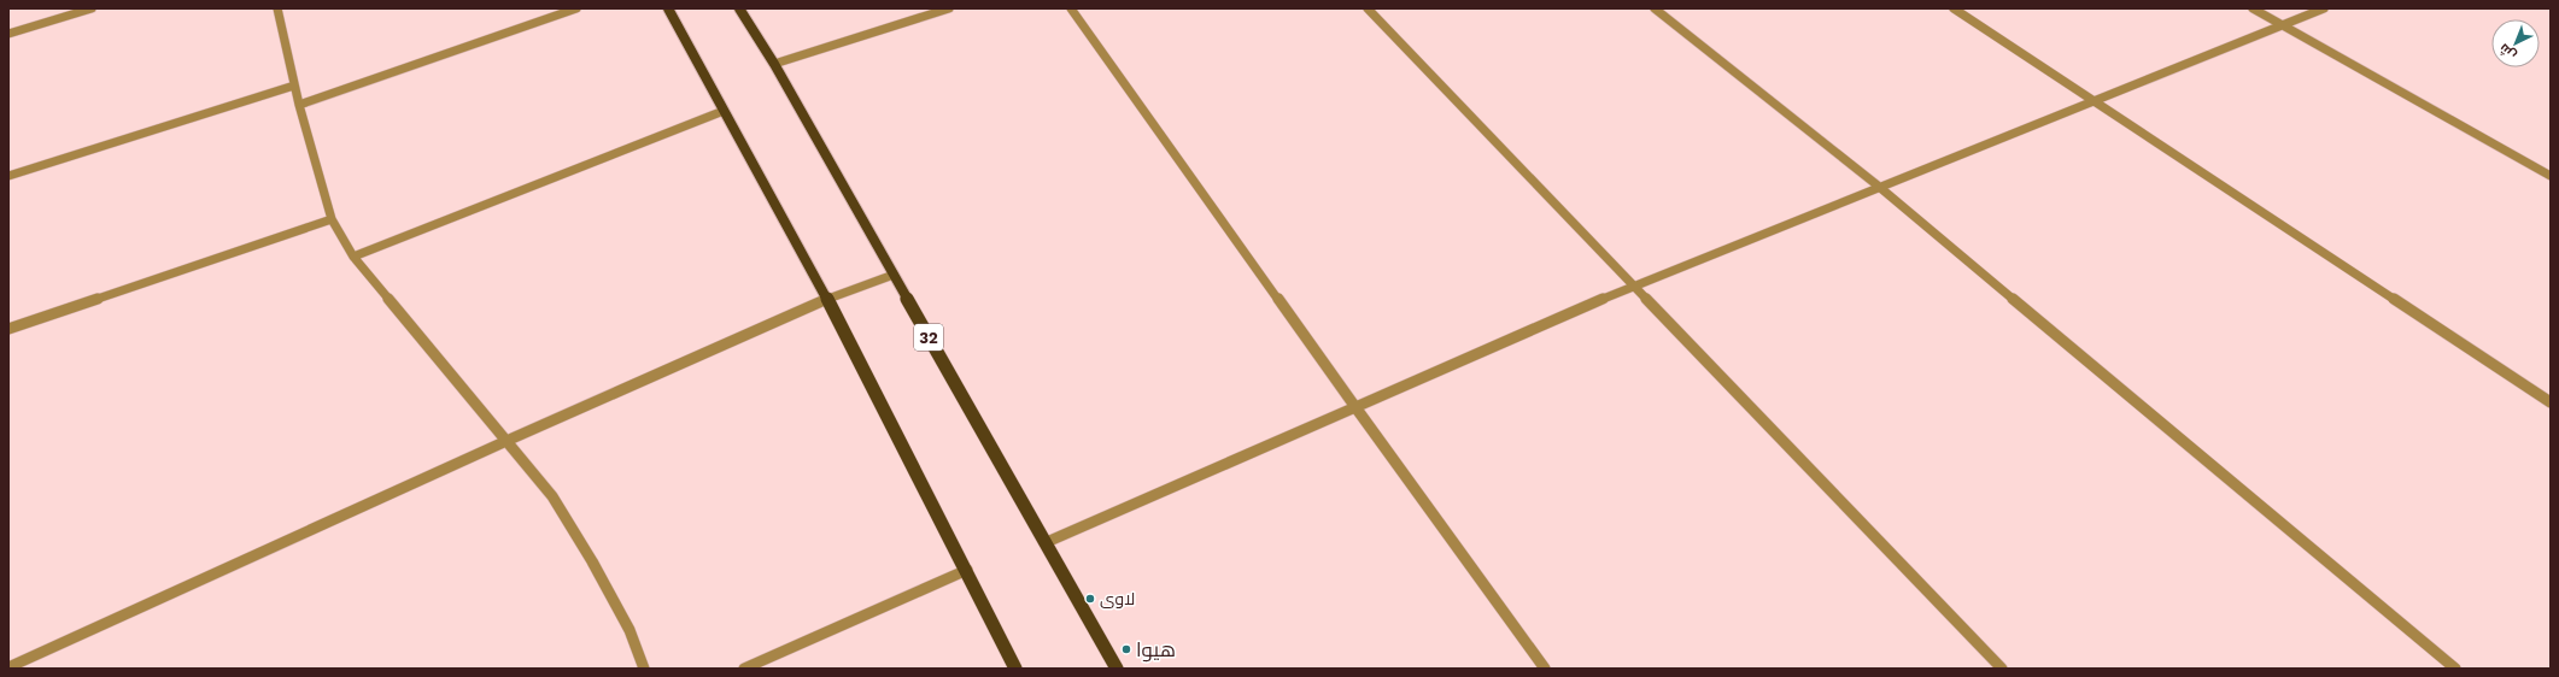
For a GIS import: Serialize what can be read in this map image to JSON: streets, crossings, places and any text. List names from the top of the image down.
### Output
{
  "streets": {
    "main road": ["32"]
  },
  "places": ["لاوی", "هیوا"],
  "north": "bottom left"
}
